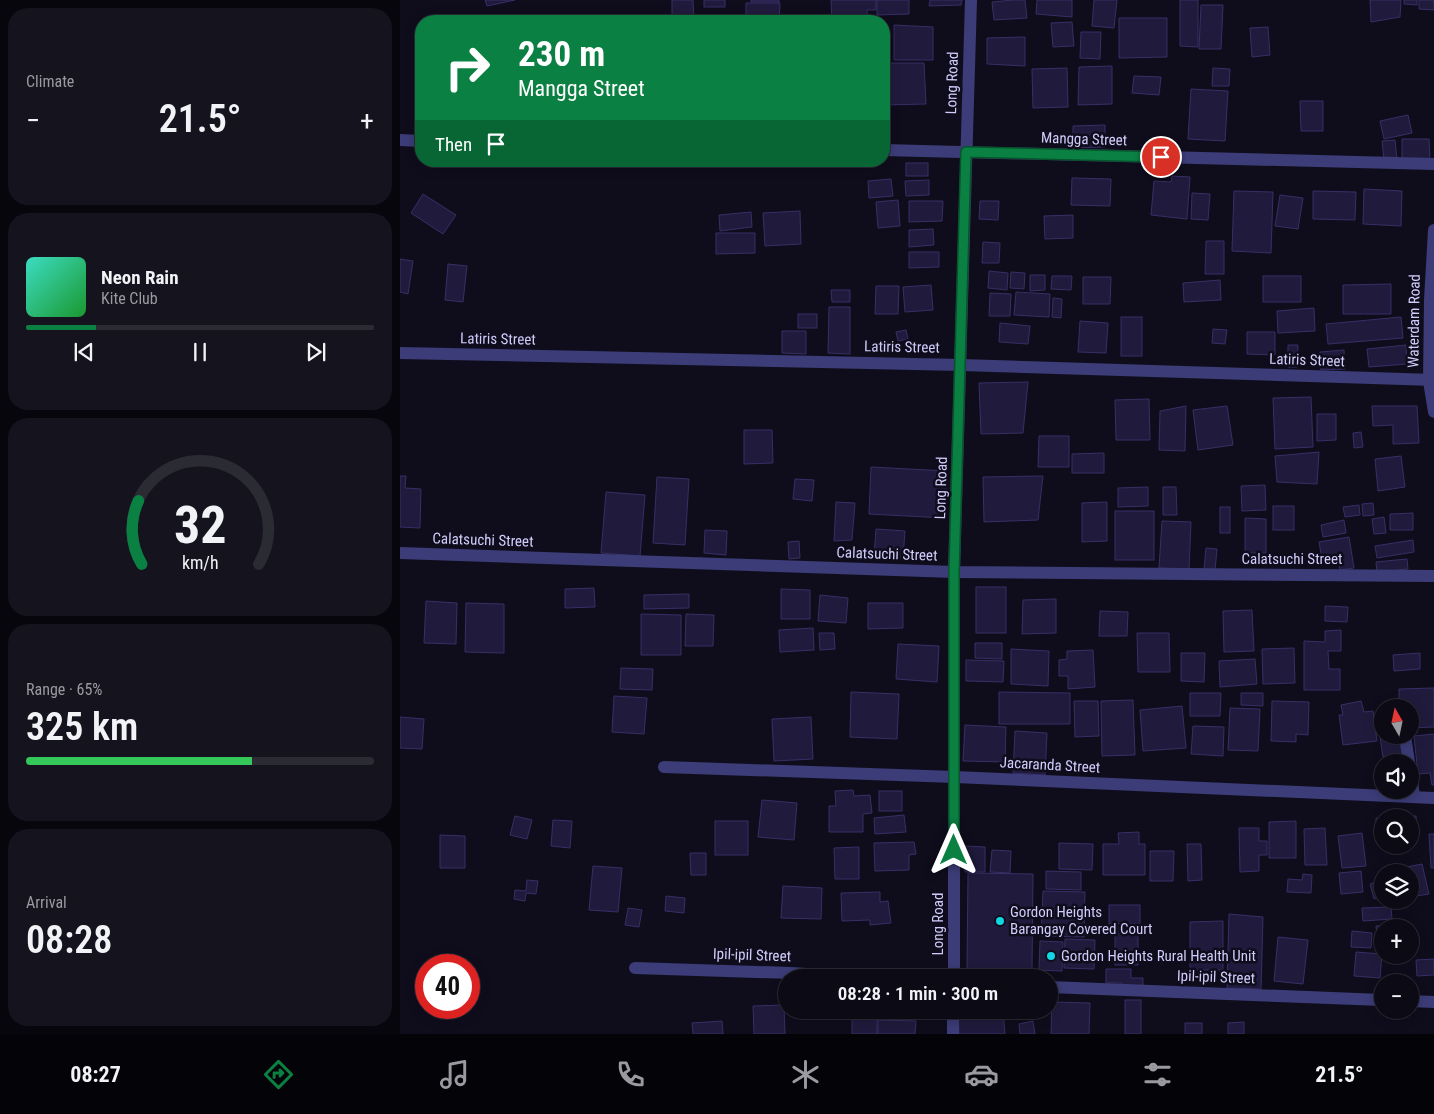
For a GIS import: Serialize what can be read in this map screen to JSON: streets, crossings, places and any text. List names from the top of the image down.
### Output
{
  "streets": {
    "street": [
      "Long Road",
      "Mangga Street",
      "Waterdam Road",
      "Latiris Street",
      "Calatsuchi Street",
      "Jacaranda Street",
      "Ipil-ipil Street"
    ]
  },
  "crossings": [
    ["Long Road", "Mangga Street"],
    ["Long Road", "Latiris Street"],
    ["Long Road", "Calatsuchi Street"],
    ["Long Road", "Jacaranda Street"],
    ["Waterdam Road", "Latiris Street"]
  ],
  "places": ["Gordon Heights Barangay Covered Court", "Gordon Heights Rural Health Unit"],
  "north": "top",
  "page": {
    "tile": [
      "Climate",
      ["Range · 65%", "325 km"],
      ["Arrival", "08:28"]
    ],
    "turn": ["230 m", "Mangga Street"],
    "heat": ["−", "21.5°", "+"],
    "then": "Then",
    "song": ["Neon Rain", "Kite Club"],
    "map_buttons": ["+", "−"],
    "limit": "40",
    "trip": "08:28 · 1 min · 300 m",
    "tabs": ["08:27", "21.5°"],
    "gauge": ["32", "km/h"]
  }
}
